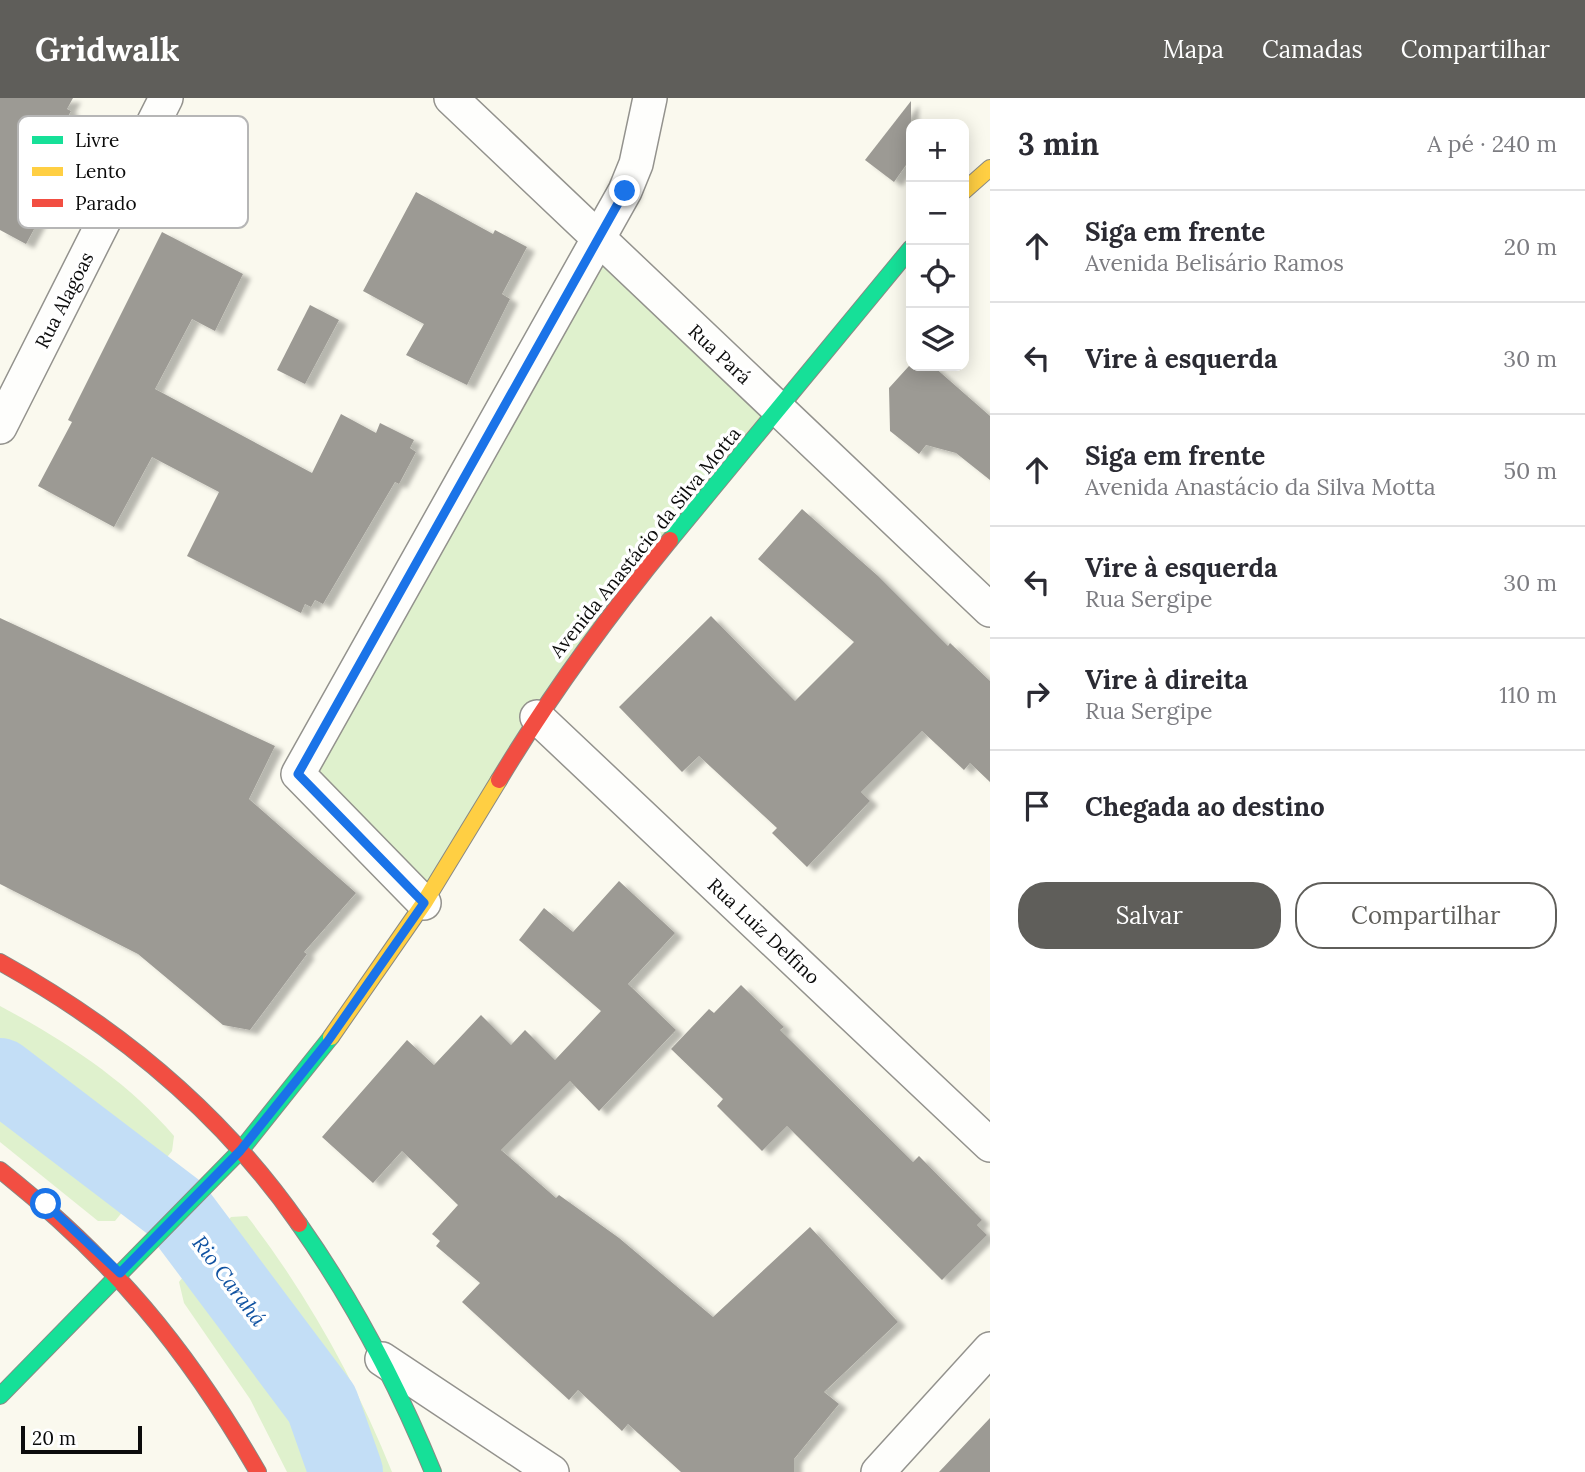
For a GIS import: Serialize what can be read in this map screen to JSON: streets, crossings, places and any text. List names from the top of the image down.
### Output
{
  "streets": {
    "main road": ["Avenida Anastácio da Silva Motta"],
    "street": ["Rua Alagoas", "Rua Pará", "Rua Luiz Delfino"]
  },
  "crossings": [
    ["Rua Pará", "Avenida Anastácio da Silva Motta"],
    ["Avenida Anastácio da Silva Motta", "Rua Luiz Delfino"]
  ],
  "water": ["Rio Carahá"],
  "legend": ["Livre", "Lento", "Parado"],
  "scale_bar": "20 m",
  "page": {
    "header": "Gridwalk",
    "nav": ["Mapa", "Camadas", "Compartilhar"],
    "heading": ["3 min", "A pé · 240 m"],
    "map_buttons": ["+", "−"],
    "list": [
      ["Siga em frente", "Avenida Belisário Ramos", "20 m"],
      ["Vire à esquerda", "30 m"],
      ["Siga em frente", "Avenida Anastácio da Silva Motta", "50 m"],
      ["Vire à esquerda", "Rua Sergipe", "30 m"],
      ["Vire à direita", "Rua Sergipe", "110 m"],
      "Chegada ao destino"
    ],
    "buttons": ["Salvar", "Compartilhar"],
    "scale": "20 m"
  }
}
